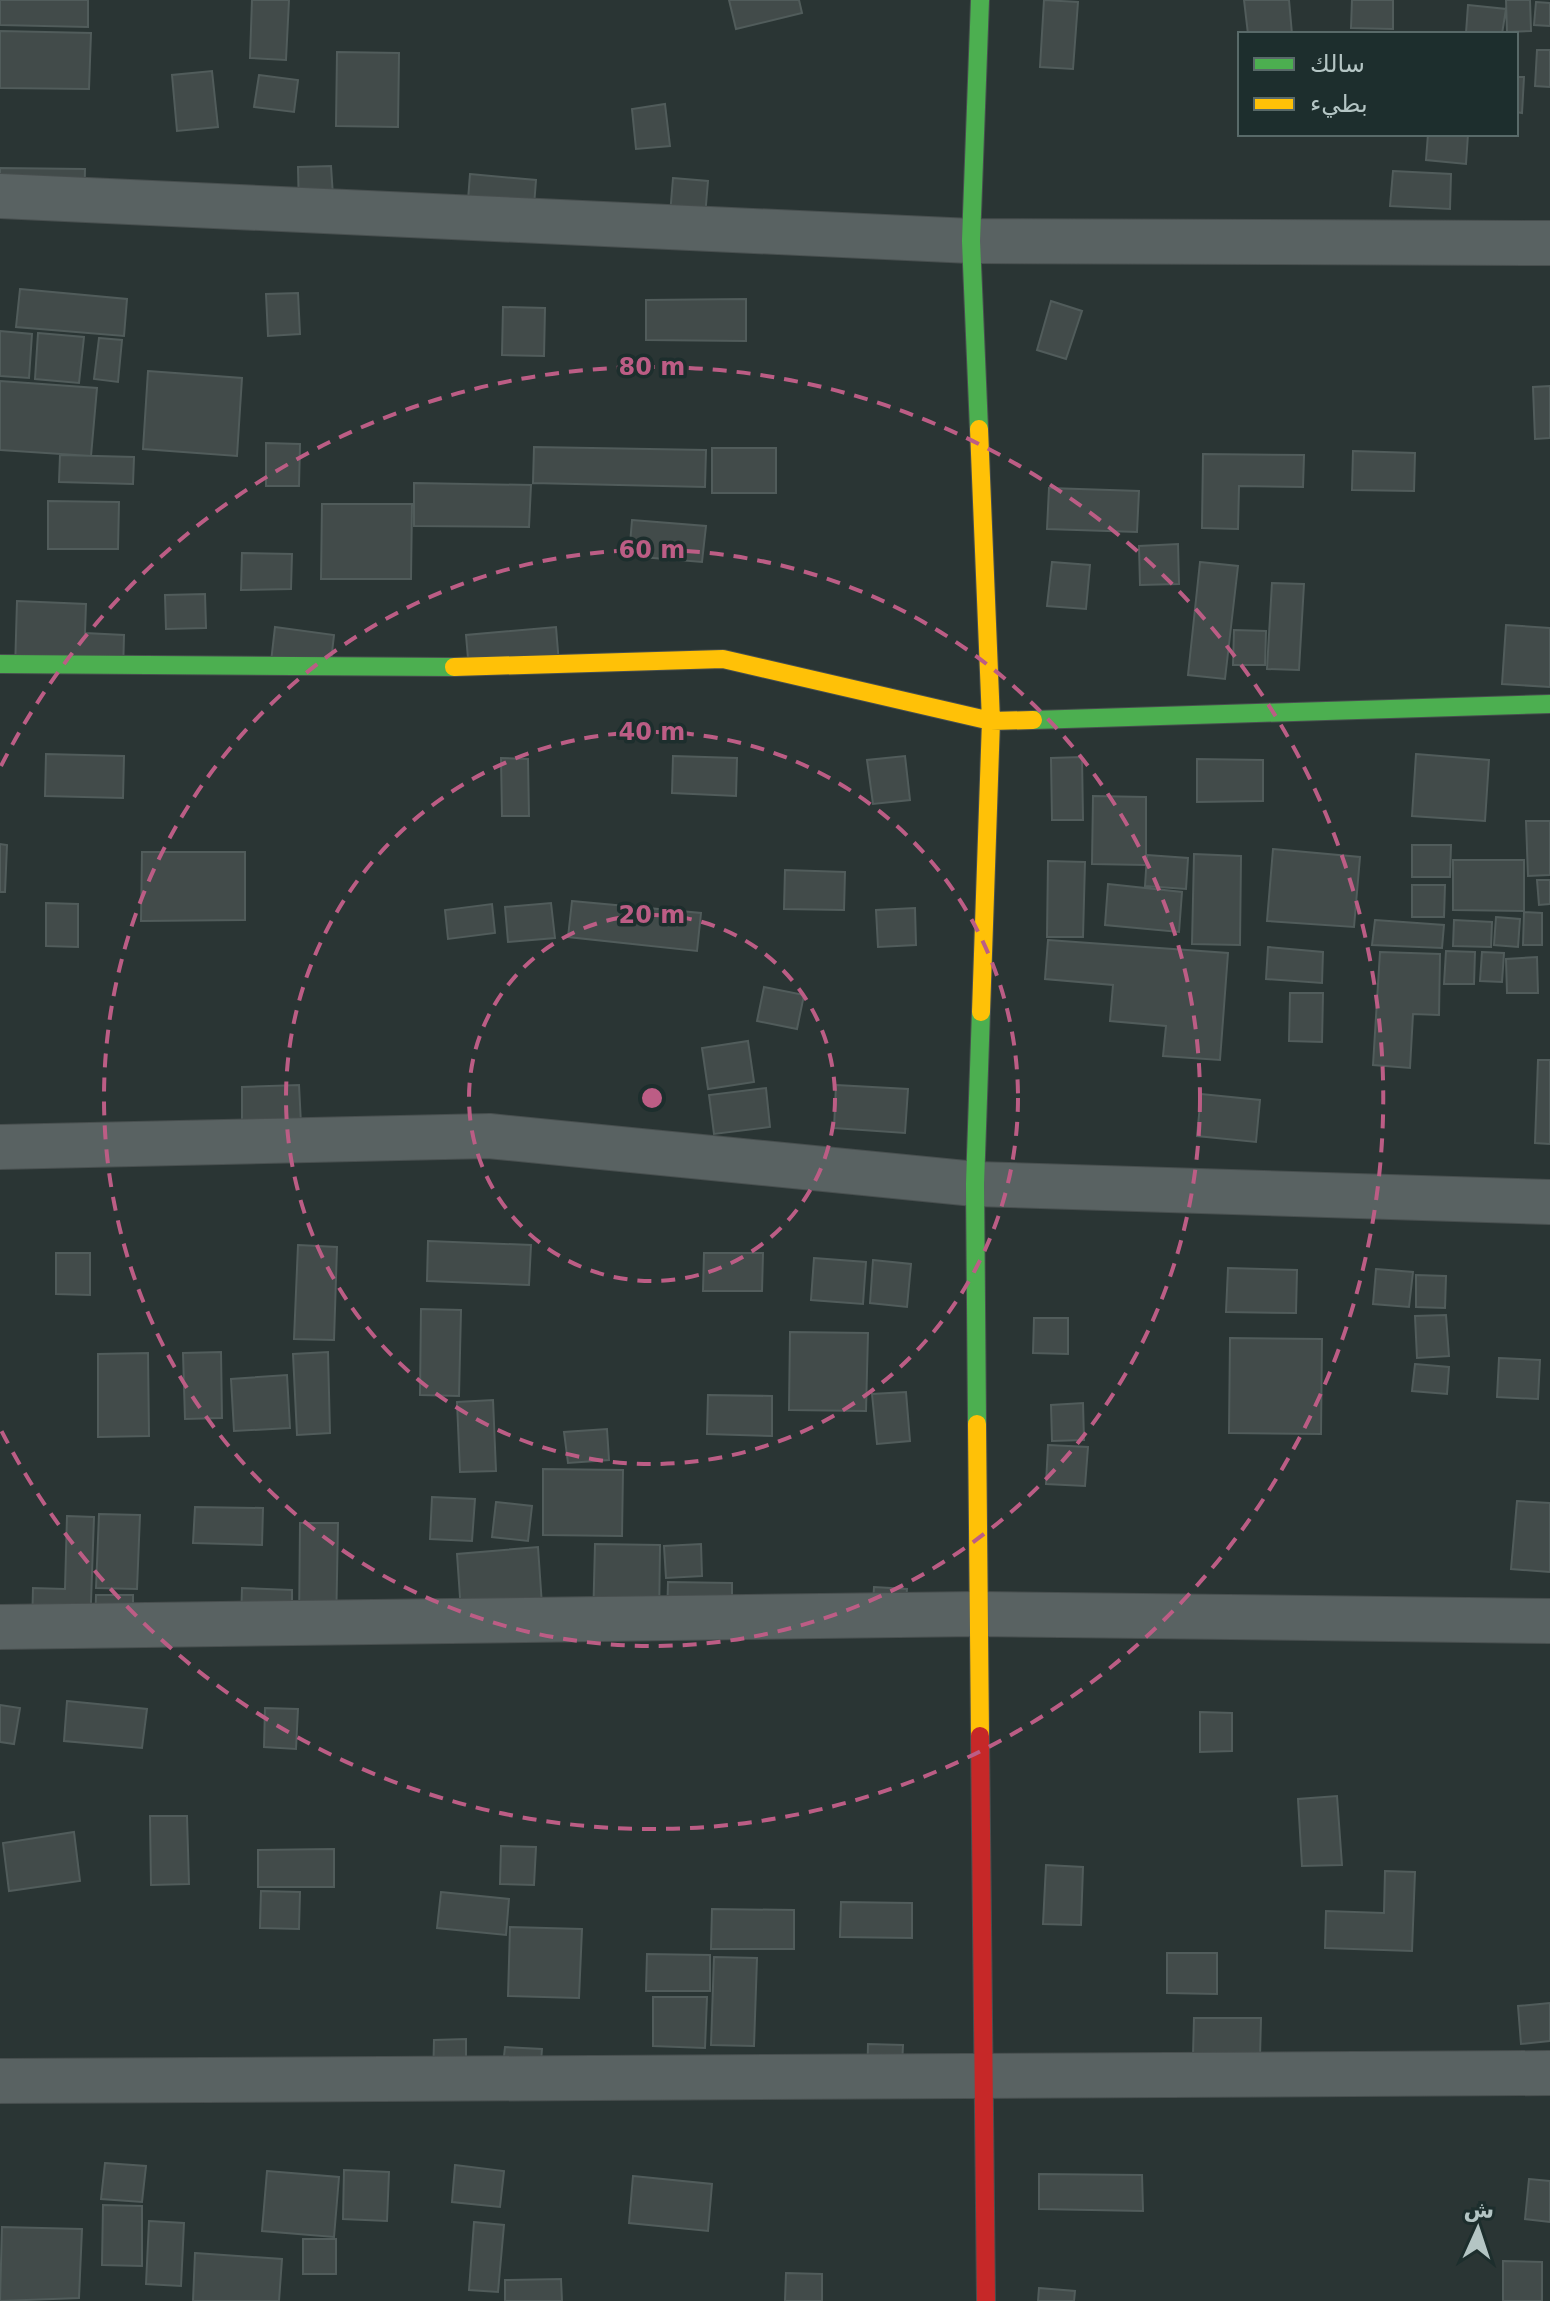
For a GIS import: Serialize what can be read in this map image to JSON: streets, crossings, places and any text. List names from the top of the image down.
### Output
{
  "legend": ["سالك", "بطيء"],
  "north": "top",
  "rings": [
    "80 m",
    "60 m",
    "40 m",
    "20 m"
  ]
}
